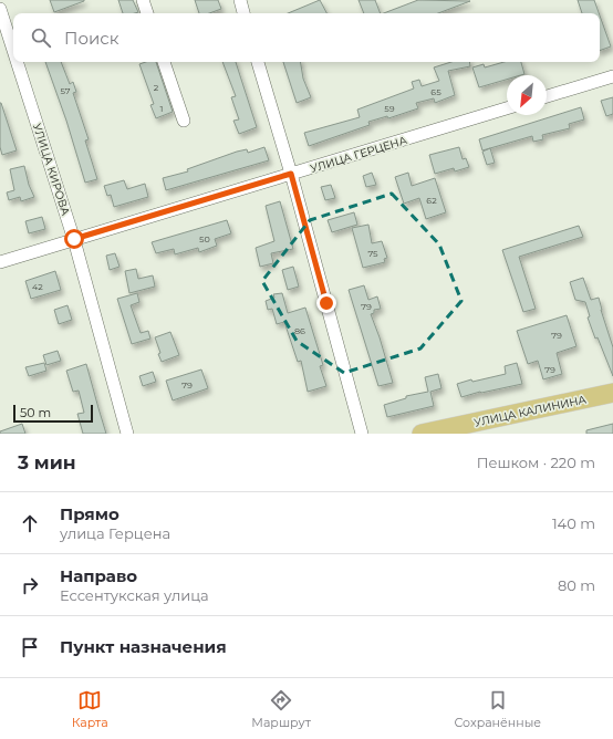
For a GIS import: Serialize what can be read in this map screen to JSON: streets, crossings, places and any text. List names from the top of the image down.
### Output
{
  "streets": {
    "main road": ["УЛИЦА КАЛИНИНА"],
    "street": ["УЛИЦА ГЕРЦЕНА", "УЛИЦА КИРОВА"]
  },
  "crossings": [
    ["УЛИЦА ГЕРЦЕНА", "УЛИЦА КИРОВА"]
  ],
  "house_numbers": [
    "2",
    "57",
    "65",
    "1",
    "59",
    "62",
    "50",
    "75",
    "42",
    "79",
    "86",
    "79",
    "79",
    "79"
  ],
  "scale_bar": "50 m",
  "north": "bottom left",
  "page": {
    "search": "Поиск",
    "scale": "50 m",
    "heading": ["3 мин", "Пешком · 220 m"],
    "list": [
      ["Прямо", "улица Герцена", "140 m"],
      ["Направо", "Ессентукская улица", "80 m"],
      "Пункт назначения"
    ],
    "nav": ["Карта", "Маршрут", "Сохранённые"]
  }
}
